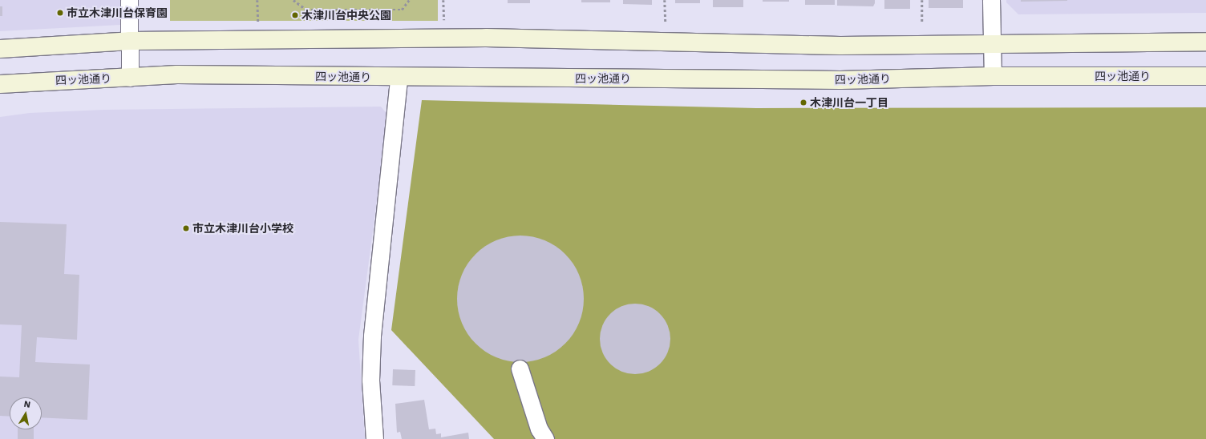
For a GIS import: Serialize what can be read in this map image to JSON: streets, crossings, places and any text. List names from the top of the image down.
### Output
{
  "streets": {
    "main road": ["四ッ池通り"]
  },
  "places": [
    "市立木津川台保育園",
    "木津川台中央公園",
    "木津川台一丁目",
    "市立木津川台小学校"
  ],
  "north": "top"
}
